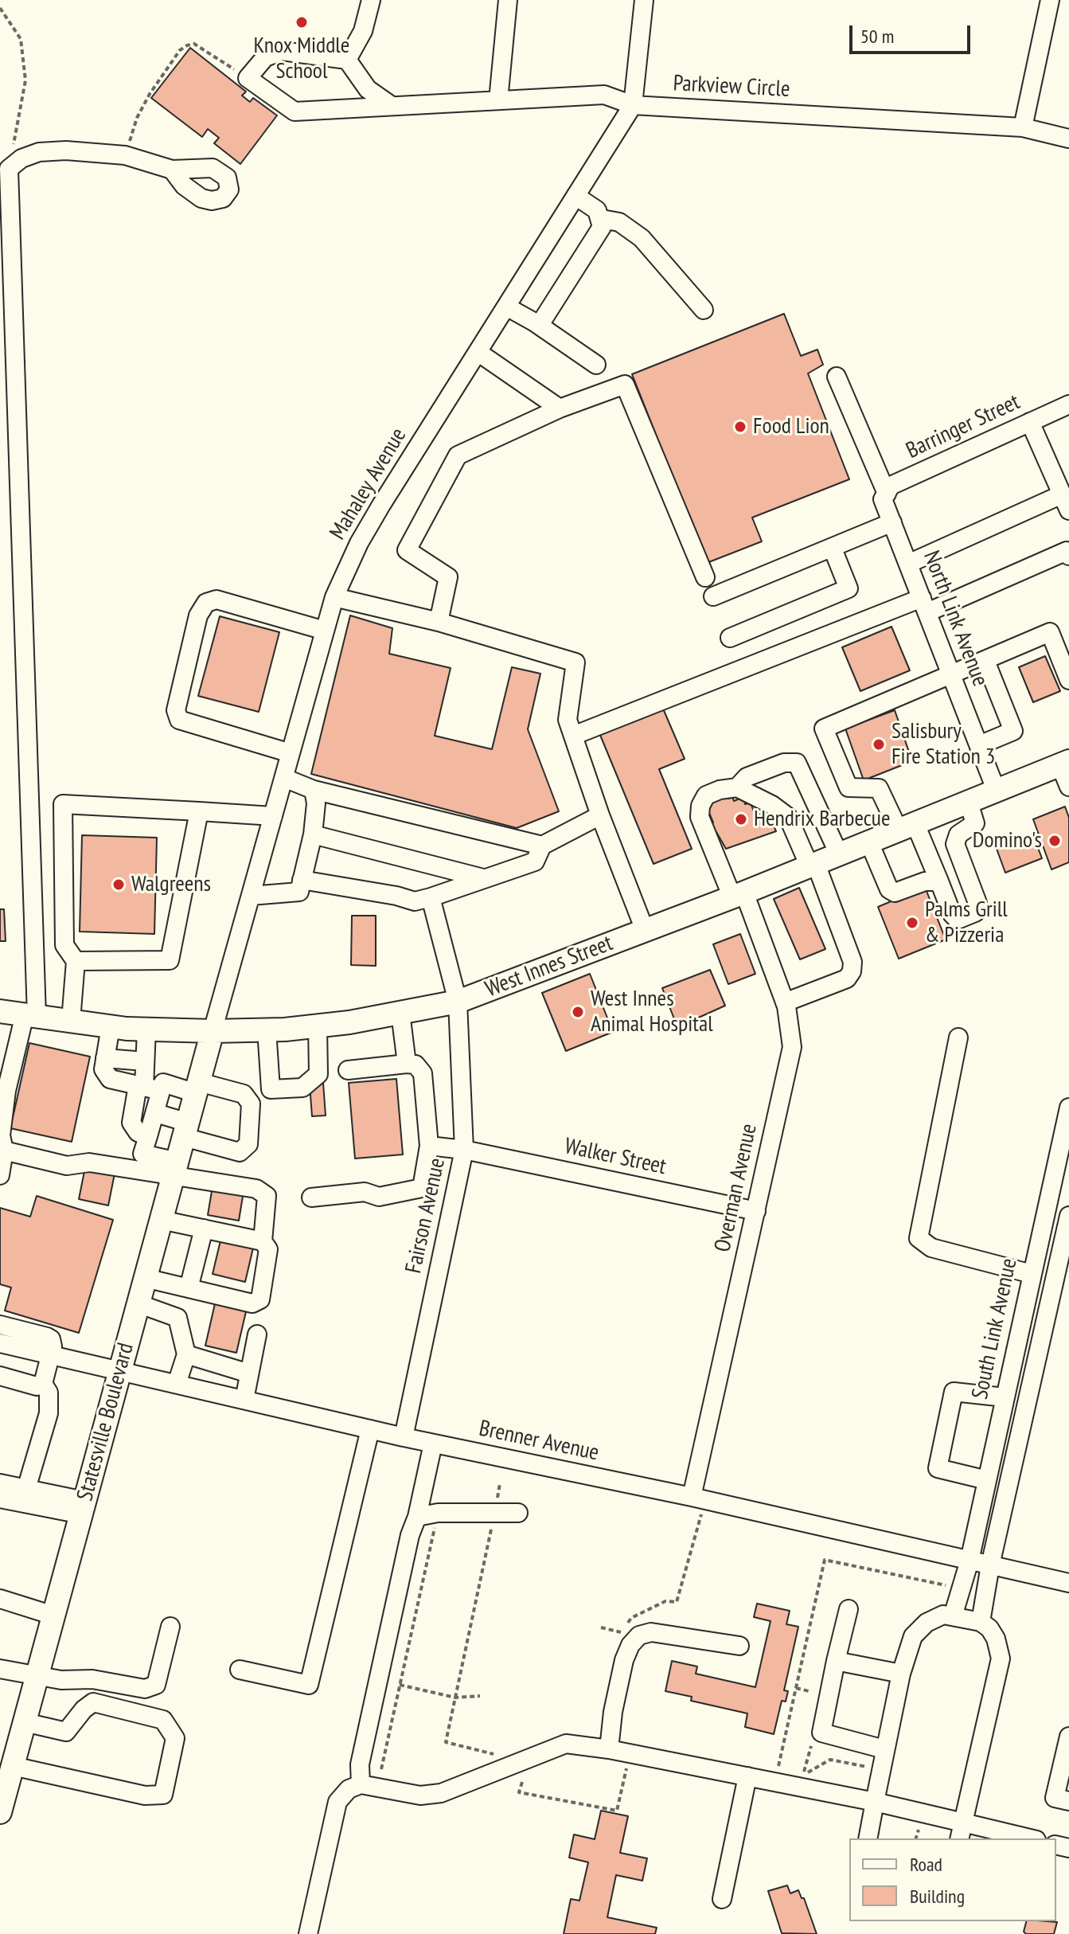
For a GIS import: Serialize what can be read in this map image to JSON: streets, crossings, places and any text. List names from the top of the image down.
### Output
{
  "streets": {
    "main road": ["West Innes Street", "Statesville Boulevard"],
    "street": [
      "Parkview Circle",
      "Barringer Street",
      "Mahaley Avenue",
      "North Link Avenue",
      "Walker Street",
      "Overman Avenue",
      "Fairson Avenue",
      "South Link Avenue",
      "Brenner Avenue"
    ]
  },
  "crossings": [
    ["Parkview Circle", "Mahaley Avenue"],
    ["Barringer Street", "North Link Avenue"],
    ["Mahaley Avenue", "West Innes Street"],
    ["Mahaley Avenue", "Statesville Boulevard"],
    ["North Link Avenue", "West Innes Street"],
    ["West Innes Street", "Overman Avenue"],
    ["West Innes Street", "Fairson Avenue"],
    ["West Innes Street", "Statesville Boulevard"],
    ["Walker Street", "Overman Avenue"],
    ["Walker Street", "Fairson Avenue"],
    ["Overman Avenue", "Brenner Avenue"],
    ["Fairson Avenue", "Brenner Avenue"],
    ["South Link Avenue", "Brenner Avenue"],
    ["Statesville Boulevard", "Brenner Avenue"]
  ],
  "places": [
    "Knox Middle School",
    "Food Lion",
    "Salisbury Fire Station 3",
    "Hendrix Barbecue",
    "Domino's",
    "Walgreens",
    "Palms Grill & Pizzeria",
    "West Innes Animal Hospital"
  ],
  "legend": ["Road", "Building"],
  "scale_bar": "50 m"
}
